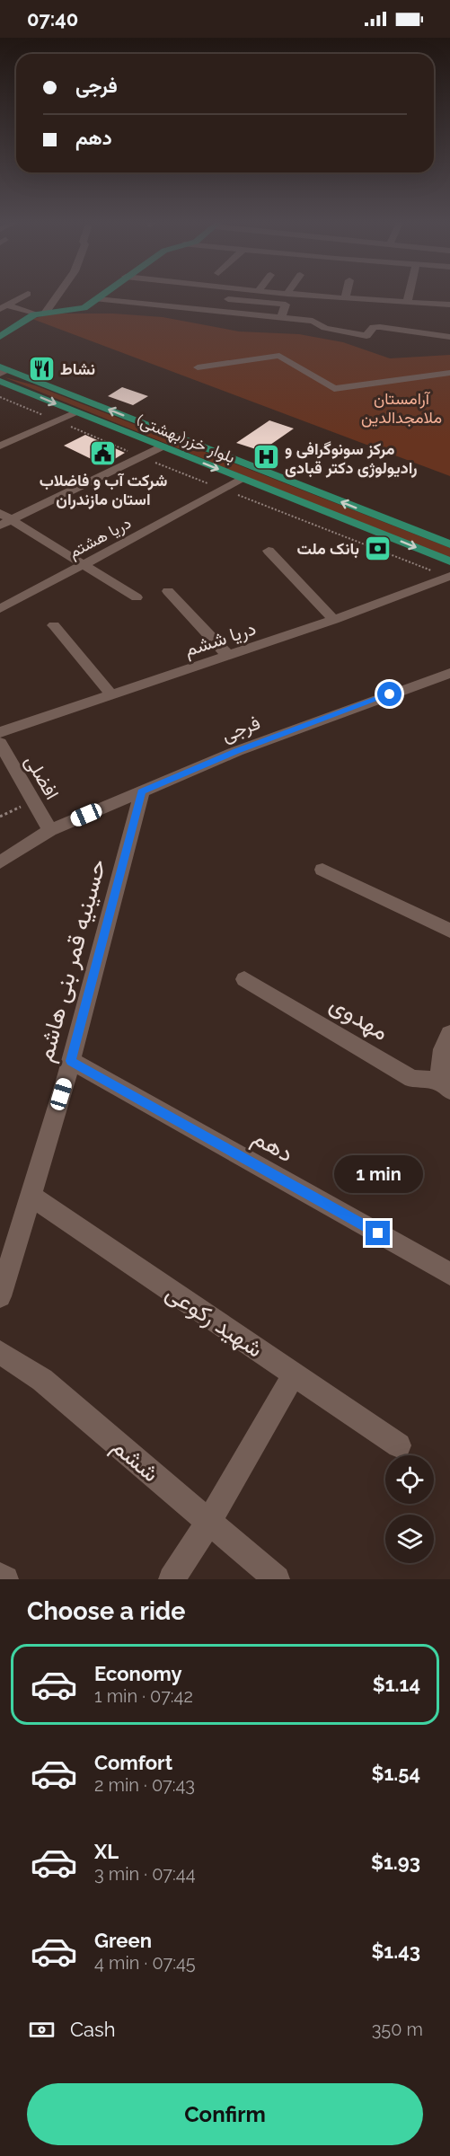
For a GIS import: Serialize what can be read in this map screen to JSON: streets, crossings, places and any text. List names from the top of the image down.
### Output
{
  "streets": {
    "main road": ["بلوار خزر(بهشتی)"],
    "street": [
      "دریا هشتم",
      "دریا ششم",
      "فرجی",
      "افضلی",
      "حسینیه قمر بنی هاشم",
      "مهدوی",
      "دهم",
      "شهید رکوعی",
      "ششم"
    ]
  },
  "crossings": [
    ["بلوار خزر(بهشتی)", "دریا هشتم"],
    ["فرجی", "افضلی"],
    ["فرجی", "حسینیه قمر بنی هاشم"],
    ["حسینیه قمر بنی هاشم", "دهم"],
    ["حسینیه قمر بنی هاشم", "شهید رکوعی"]
  ],
  "parks": ["آرامستان ملامجدالدین"],
  "places": {
    "restaurant": ["نشاط"],
    "public building": ["شرکت آب و فاضلاب استان مازندران"],
    "hospital": ["مركز سونوگرافی و راديولوژی دكتر قبادی"],
    "bank": ["بانک ملت"]
  },
  "page": {
    "status": "07:40",
    "banner": ["فرجی", "دهم"],
    "bubble": "1 min",
    "heading": "Choose a ride",
    "list": [
      {
        "name": "Economy",
        "note": "1 min · 07:42",
        "value": "$1.14"
      },
      {
        "name": "Comfort",
        "note": "2 min · 07:43",
        "value": "$1.54"
      },
      {
        "name": "XL",
        "note": "3 min · 07:44",
        "value": "$1.93"
      },
      {
        "name": "Green",
        "note": "4 min · 07:45",
        "value": "$1.43"
      }
    ],
    "pay": ["Cash", "350 m"],
    "buttons": "Confirm"
  }
}
